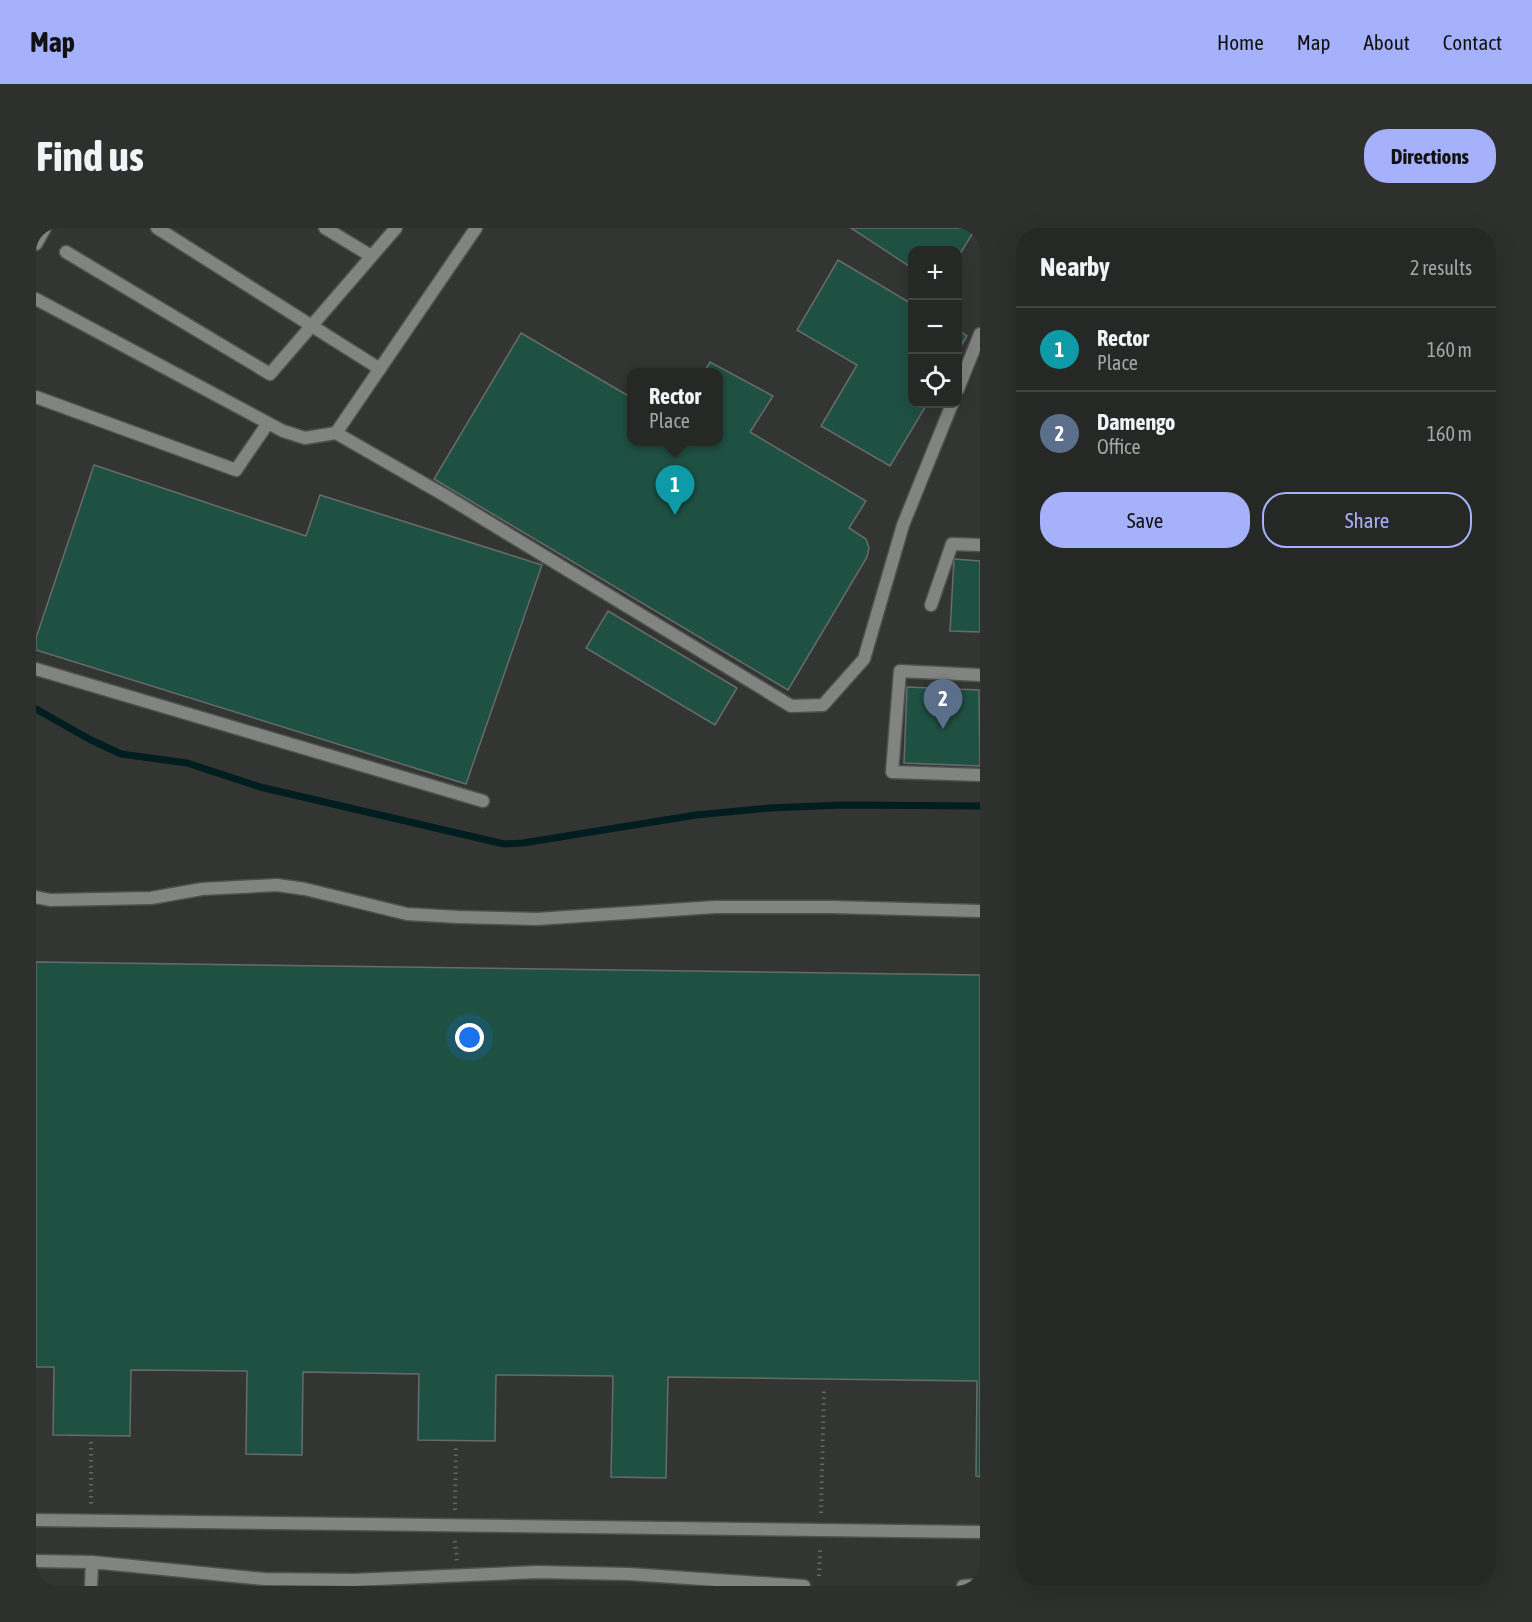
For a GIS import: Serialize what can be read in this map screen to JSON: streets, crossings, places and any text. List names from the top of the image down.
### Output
{
  "page": {
    "header": "Map",
    "nav": [
      "Home",
      "Map",
      "About",
      "Contact"
    ],
    "buttons": [
      "Directions",
      ["Save", "Share"]
    ],
    "title": "Find us",
    "heading": ["Nearby", "2 results"],
    "map_buttons": ["+", "−"],
    "list": [
      {
        "mark": "1",
        "name": "Rector",
        "note": "Place",
        "value": "160 m"
      },
      {
        "mark": "2",
        "name": "Damengo",
        "note": "Office",
        "value": "160 m"
      }
    ],
    "popup": ["Rector", "Place"],
    "pins": ["1", "2"]
  }
}
